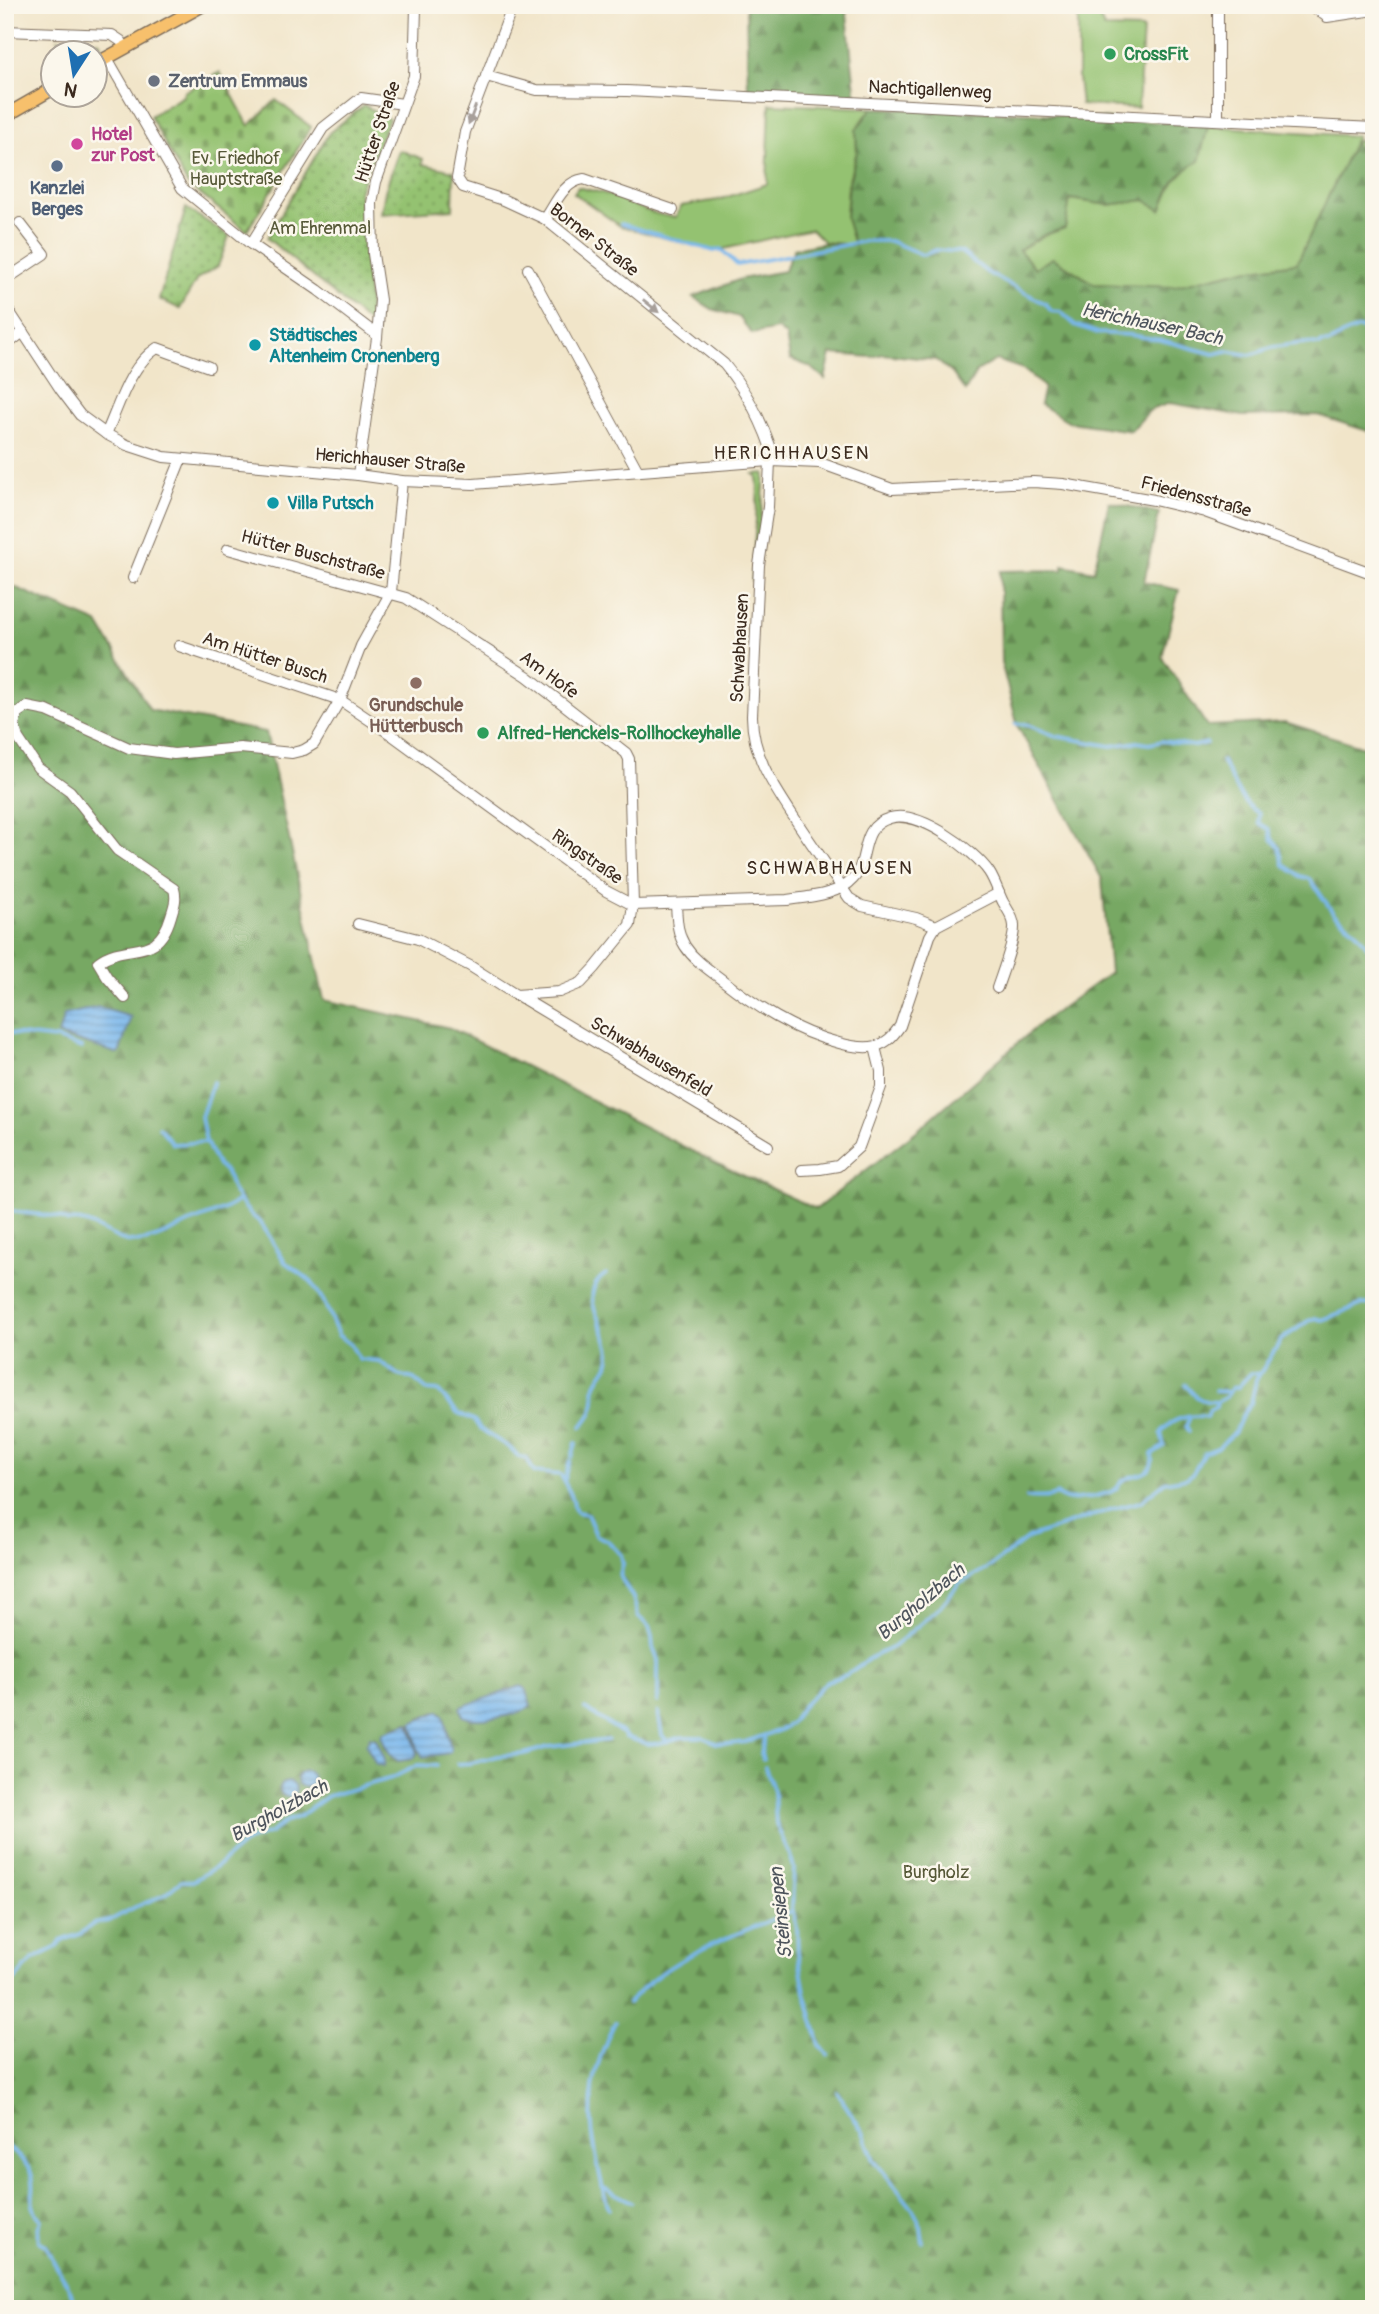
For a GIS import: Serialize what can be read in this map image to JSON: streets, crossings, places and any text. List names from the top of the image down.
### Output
{
  "streets": {
    "street": [
      "Nachtigallenweg",
      "Hütter Straße",
      "Borner Straße",
      "Herichhauser Straße",
      "Friedensstraße",
      "Hütter Buschstraße",
      "Schwabhausen",
      "Am Hütter Busch",
      "Am Hofe",
      "Ringstraße",
      "Schwabhausenfeld"
    ]
  },
  "crossings": [
    ["Nachtigallenweg", "Borner Straße"],
    ["Hütter Straße", "Herichhauser Straße"],
    ["Borner Straße", "Herichhauser Straße"],
    ["Borner Straße", "Friedensstraße"],
    ["Borner Straße", "Schwabhausen"],
    ["Herichhauser Straße", "Friedensstraße"],
    ["Herichhauser Straße", "Hütter Buschstraße"],
    ["Herichhauser Straße", "Schwabhausen"],
    ["Friedensstraße", "Schwabhausen"],
    ["Hütter Buschstraße", "Am Hütter Busch"],
    ["Hütter Buschstraße", "Am Hofe"],
    ["Hütter Buschstraße", "Ringstraße"],
    ["Schwabhausen", "Ringstraße"],
    ["Am Hütter Busch", "Ringstraße"],
    ["Am Hofe", "Ringstraße"]
  ],
  "one_way": ["Borner Straße"],
  "districts": ["HERICHHAUSEN", "SCHWABHAUSEN"],
  "water": ["Herichhauser Bach", "Burgholzbach", "Steinsiepen"],
  "parks": ["Ev. Friedhof Hauptstraße", "Am Ehrenmal", "Burgholz"],
  "places": [
    "CrossFit",
    "Zentrum Emmaus",
    "Hotel zur Post",
    "Kanzlei Berges",
    "Städtisches Altenheim Cronenberg",
    "Villa Putsch",
    "Grundschule Hütterbusch",
    "Alfred-Henckels-Rollhockeyhalle"
  ],
  "north": "bottom"
}
